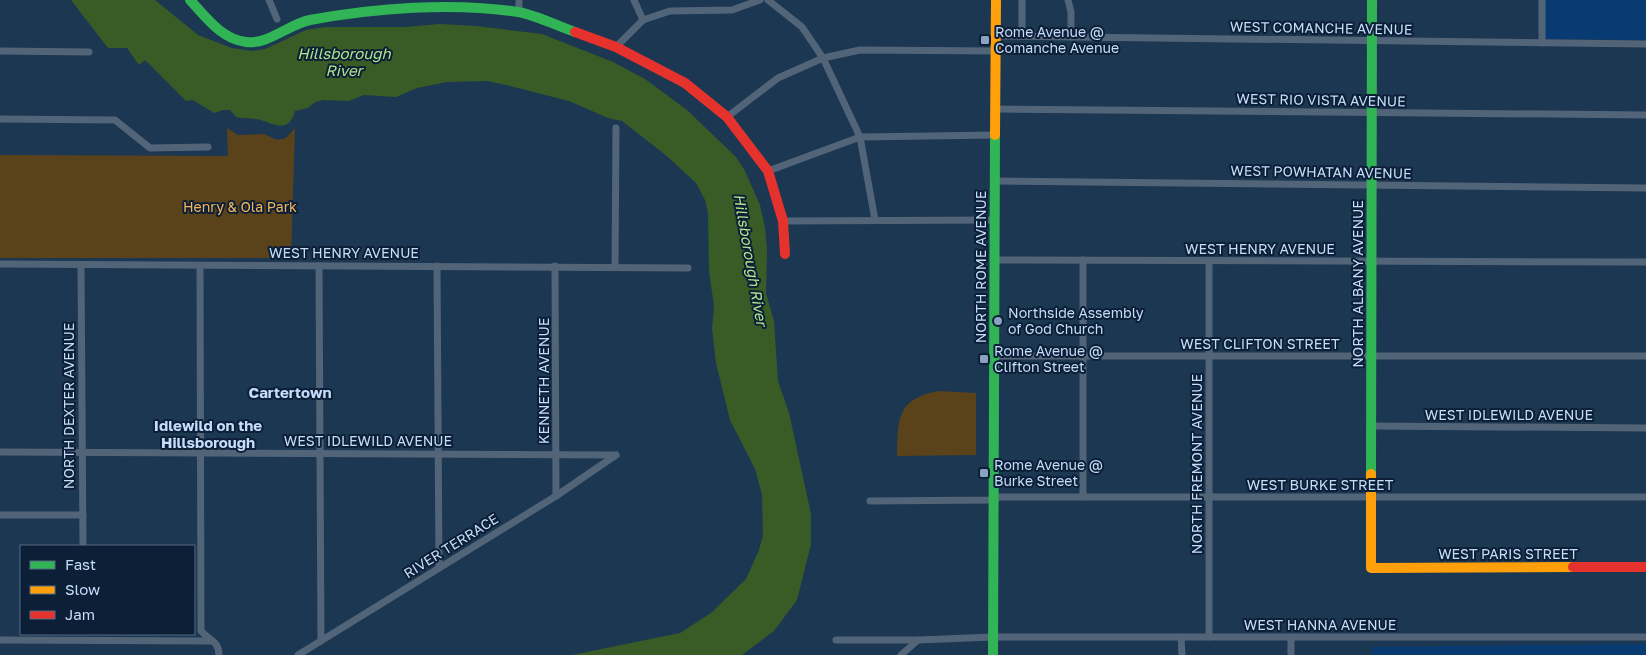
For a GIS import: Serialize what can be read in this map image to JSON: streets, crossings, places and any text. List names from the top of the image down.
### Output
{
  "streets": {
    "street": [
      "WEST COMANCHE AVENUE",
      "WEST RIO VISTA AVENUE",
      "WEST POWHATAN AVENUE",
      "WEST HENRY AVENUE",
      "NORTH ROME AVENUE",
      "NORTH ALBANY AVENUE",
      "WEST CLIFTON STREET",
      "KENNETH AVENUE",
      "NORTH DEXTER AVENUE",
      "WEST IDLEWILD AVENUE",
      "NORTH FREMONT AVENUE",
      "WEST BURKE STREET",
      "RIVER TERRACE",
      "WEST PARIS STREET",
      "WEST HANNA AVENUE"
    ]
  },
  "crossings": [
    ["WEST COMANCHE AVENUE", "NORTH ROME AVENUE"],
    ["WEST COMANCHE AVENUE", "NORTH ALBANY AVENUE"],
    ["WEST RIO VISTA AVENUE", "NORTH ROME AVENUE"],
    ["WEST RIO VISTA AVENUE", "NORTH ALBANY AVENUE"],
    ["WEST POWHATAN AVENUE", "NORTH ROME AVENUE"],
    ["WEST POWHATAN AVENUE", "NORTH ALBANY AVENUE"],
    ["WEST HENRY AVENUE", "NORTH ROME AVENUE"],
    ["WEST HENRY AVENUE", "NORTH ALBANY AVENUE"],
    ["WEST HENRY AVENUE", "KENNETH AVENUE"],
    ["WEST HENRY AVENUE", "NORTH DEXTER AVENUE"],
    ["WEST HENRY AVENUE", "NORTH FREMONT AVENUE"],
    ["NORTH ROME AVENUE", "WEST CLIFTON STREET"],
    ["NORTH ROME AVENUE", "WEST BURKE STREET"],
    ["NORTH ROME AVENUE", "WEST HANNA AVENUE"],
    ["NORTH ALBANY AVENUE", "WEST CLIFTON STREET"],
    ["NORTH ALBANY AVENUE", "WEST IDLEWILD AVENUE"],
    ["NORTH ALBANY AVENUE", "WEST BURKE STREET"],
    ["NORTH ALBANY AVENUE", "WEST PARIS STREET"],
    ["WEST CLIFTON STREET", "NORTH FREMONT AVENUE"],
    ["KENNETH AVENUE", "WEST IDLEWILD AVENUE"],
    ["KENNETH AVENUE", "RIVER TERRACE"],
    ["NORTH DEXTER AVENUE", "WEST IDLEWILD AVENUE"],
    ["WEST IDLEWILD AVENUE", "RIVER TERRACE"],
    ["NORTH FREMONT AVENUE", "WEST BURKE STREET"],
    ["NORTH FREMONT AVENUE", "WEST HANNA AVENUE"]
  ],
  "districts": ["Cartertown", "Idlewild on the Hillsborough"],
  "water": ["Hillsborough River"],
  "parks": ["Henry & Ola Park"],
  "places": {
    "transit": ["Rome Avenue @ Comanche Avenue", "Rome Avenue @ Clifton Street", "Rome Avenue @ Burke Street"],
    "other": ["Northside Assembly of God Church"]
  },
  "legend": ["Fast", "Slow", "Jam"]
}
